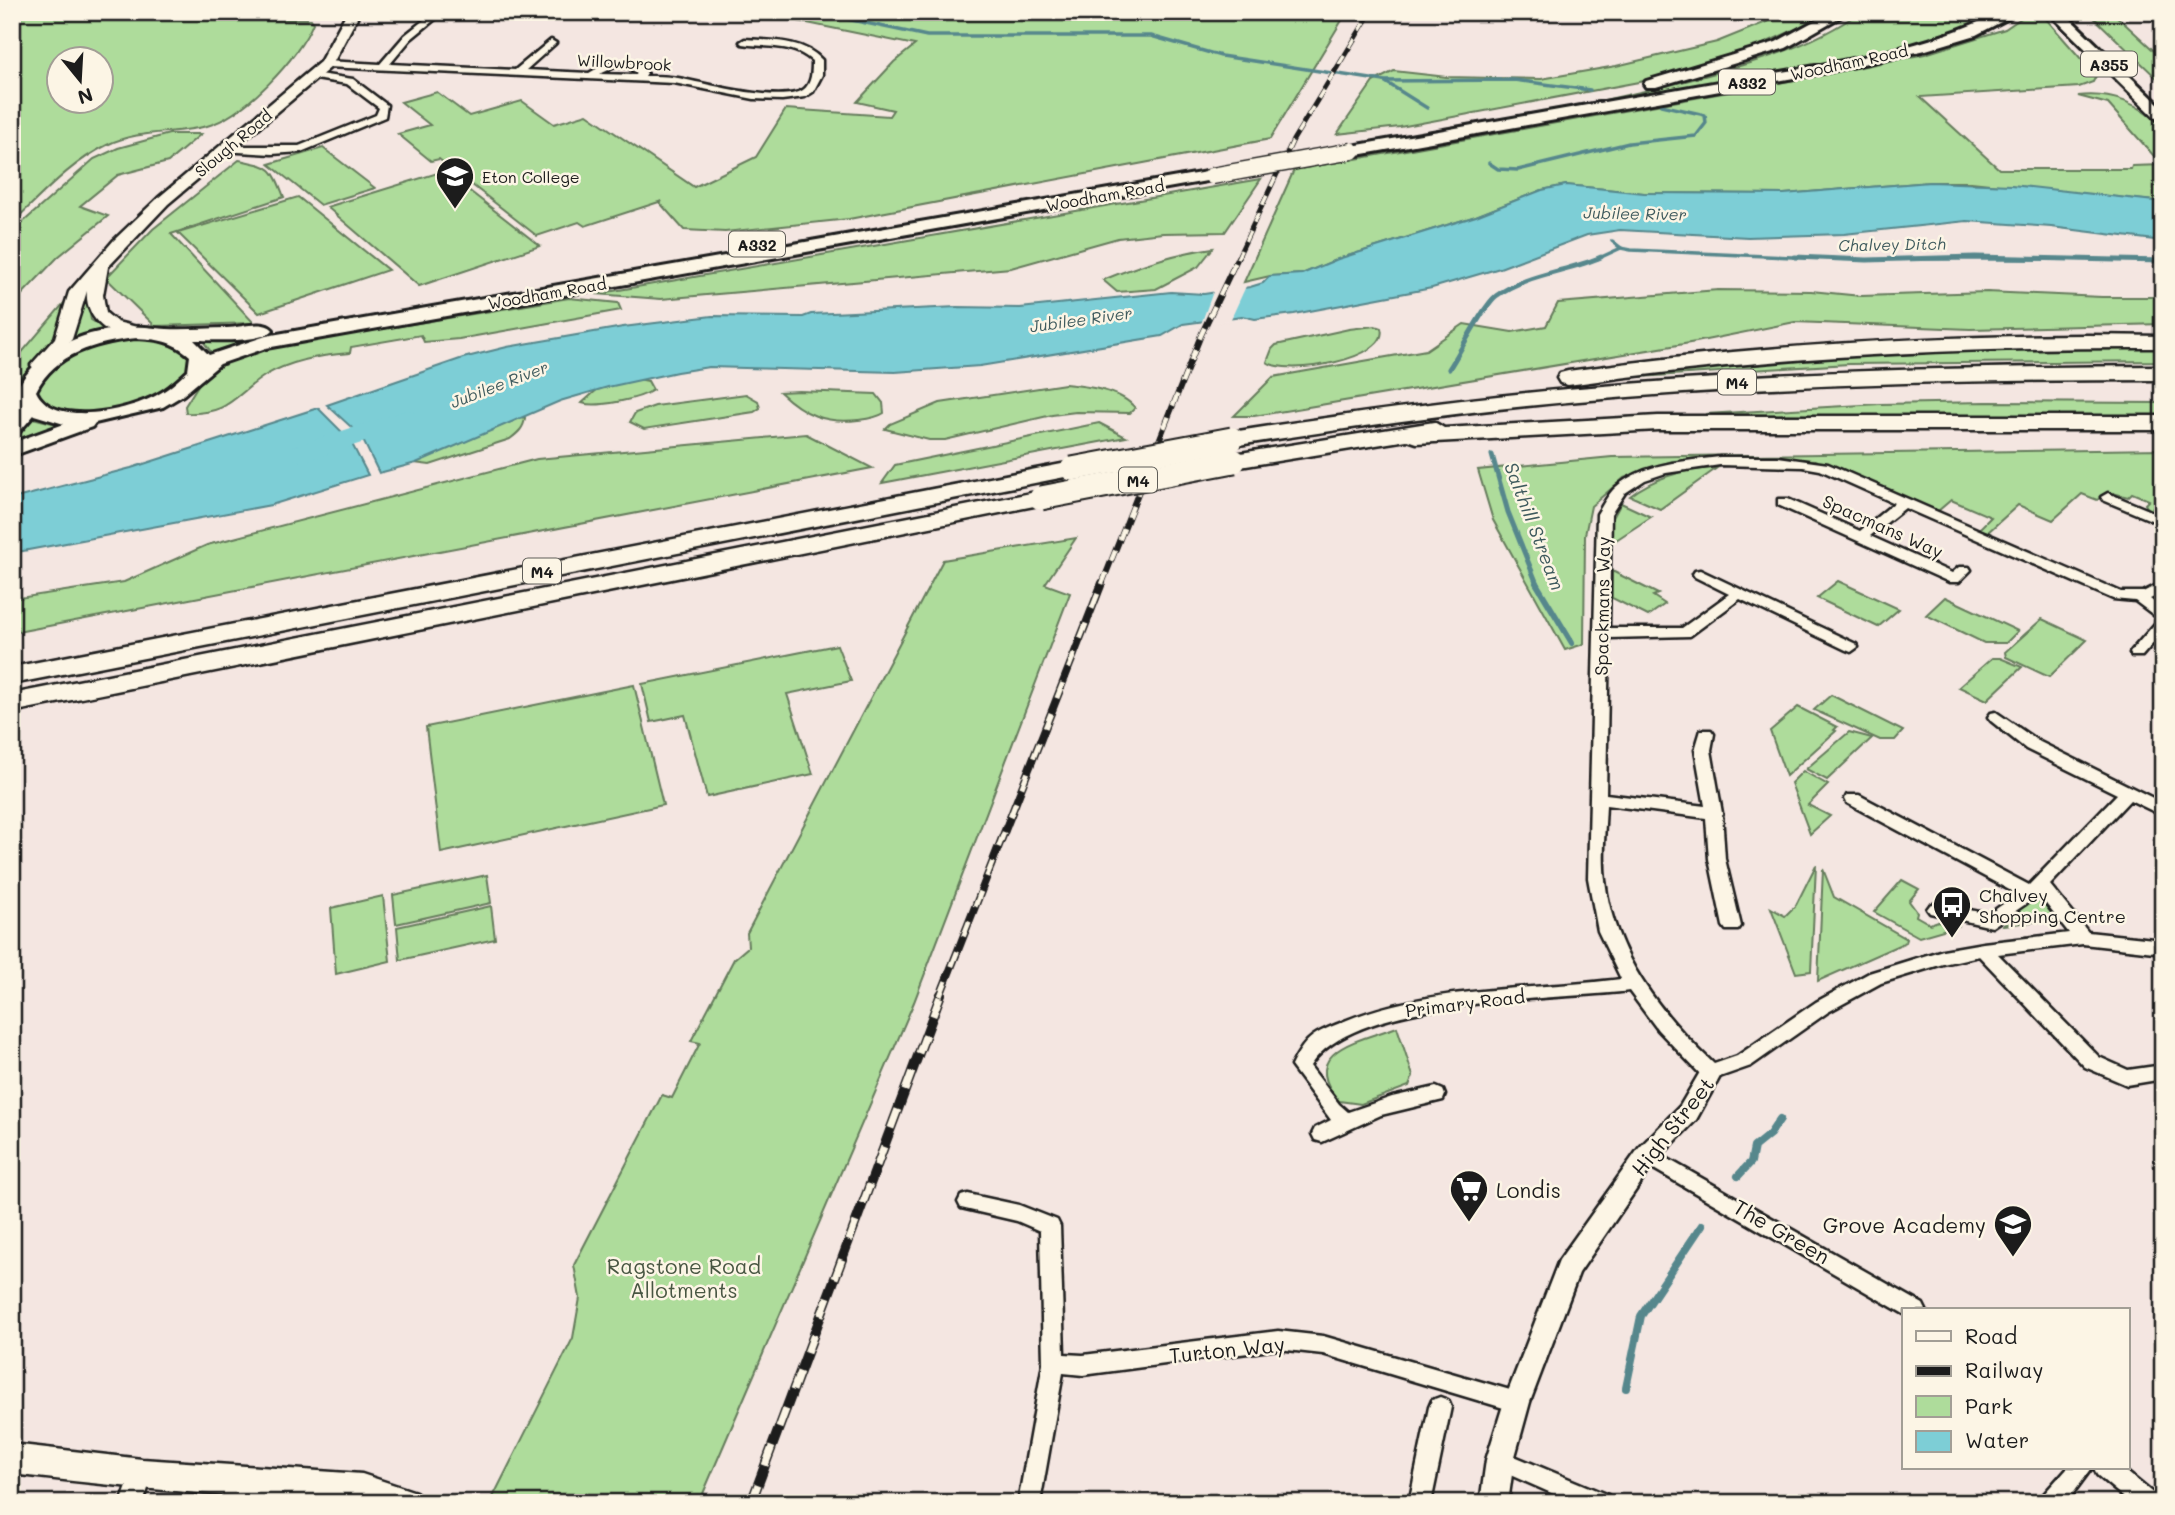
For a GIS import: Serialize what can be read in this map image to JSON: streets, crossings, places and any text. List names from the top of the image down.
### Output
{
  "streets": {
    "highway": ["M4"],
    "main road": [
      "Woodham Road",
      "A355",
      "A332",
      "Slough Road"
    ],
    "street": [
      "Willowbrook",
      "Spacmans Way",
      "Spackmans Way",
      "Primary Road",
      "High Street",
      "The Green",
      "Turton Way"
    ]
  },
  "crossings": [
    ["Willowbrook", "Slough Road"],
    ["Woodham Road", "A332"],
    ["A332", "Slough Road"],
    ["Spackmans Way", "Primary Road"],
    ["Spackmans Way", "High Street"],
    ["High Street", "The Green"],
    ["High Street", "Turton Way"]
  ],
  "water": ["Jubilee River", "Chalvey Ditch", "Salthill Stream"],
  "parks": ["Ragstone Road Allotments"],
  "places": {
    "school or university": ["Eton College", "Grove Academy"],
    "bus stop": ["Chalvey Shopping Centre"],
    "supermarket": ["Londis"]
  },
  "legend": [
    "Road",
    "Railway",
    "Park",
    "Water"
  ],
  "north": "bottom"
}
